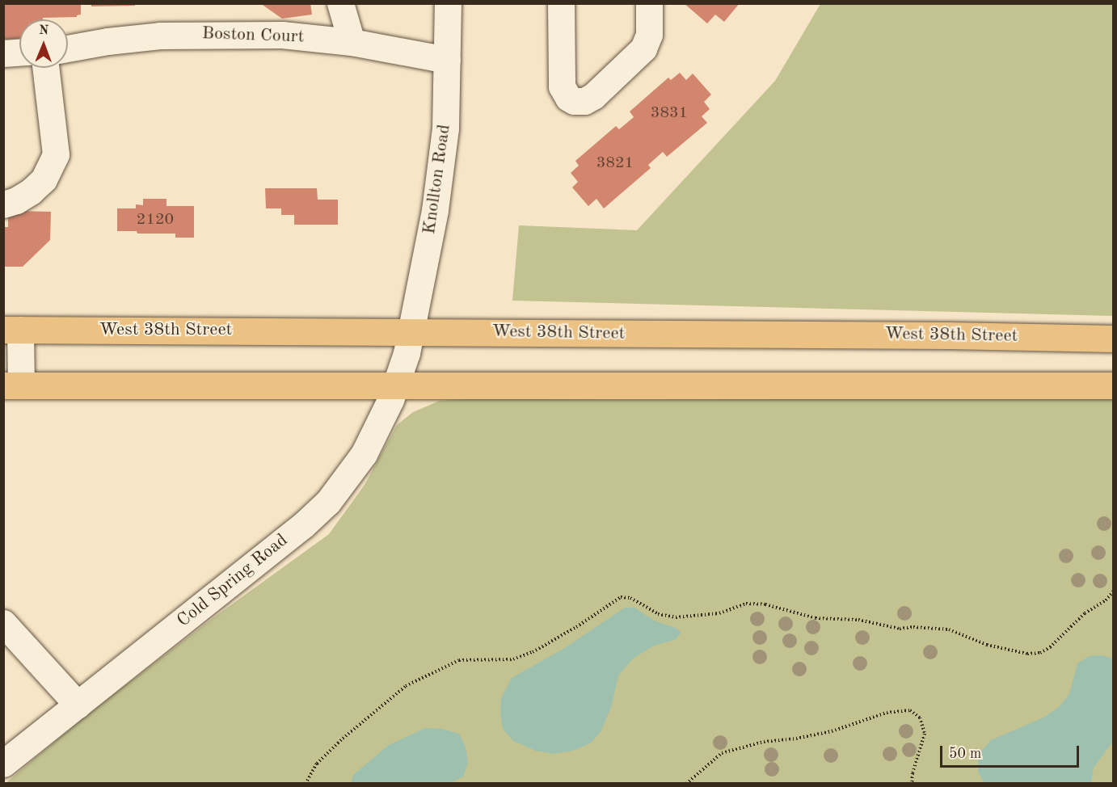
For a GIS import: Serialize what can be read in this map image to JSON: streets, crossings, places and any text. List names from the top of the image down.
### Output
{
  "streets": {
    "main road": ["West 38th Street"],
    "street": ["Boston Court", "Knollton Road", "Cold Spring Road"]
  },
  "crossings": [
    ["Boston Court", "Knollton Road"],
    ["Knollton Road", "West 38th Street"],
    ["Knollton Road", "Cold Spring Road"],
    ["West 38th Street", "Cold Spring Road"]
  ],
  "house_numbers": ["3831", "3821", "2120"],
  "scale_bar": "50 m",
  "north": "top"
}
